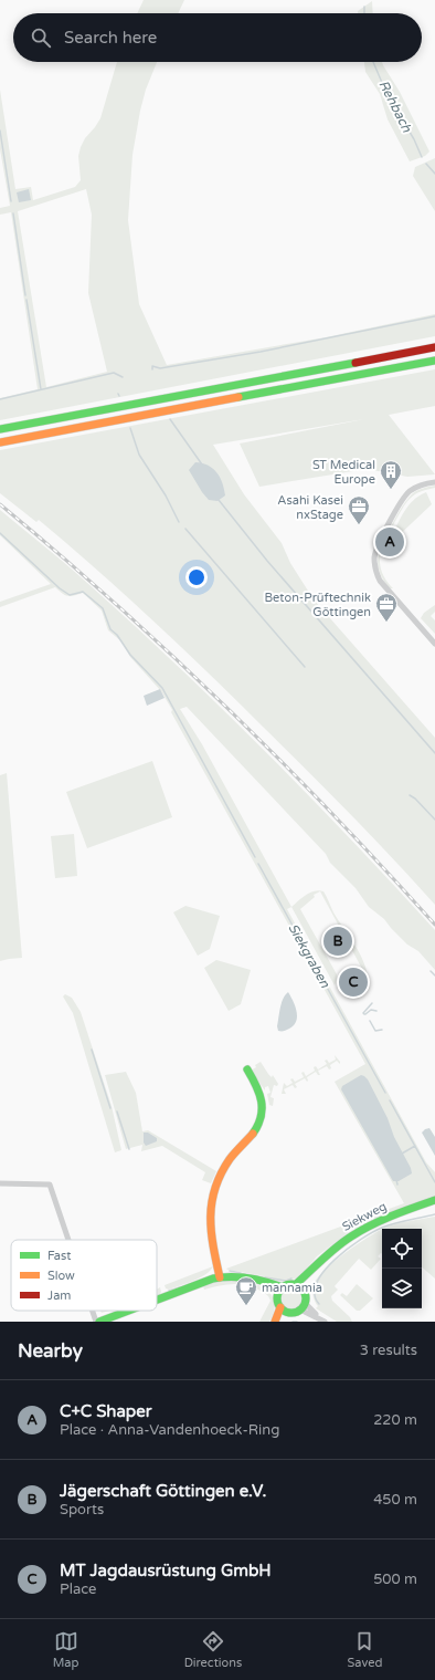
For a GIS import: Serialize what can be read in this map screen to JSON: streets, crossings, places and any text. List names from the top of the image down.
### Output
{
  "streets": {
    "main road": ["Siekweg"]
  },
  "water": ["Rehbach", "Siekgraben"],
  "places": {
    "building": ["ST Medical Europe"],
    "office": ["Asahi Kasei nxStage", "Beton-Prüftechnik Göttingen"],
    "cafe": ["mannamia"]
  },
  "legend": ["Fast", "Slow", "Jam"],
  "page": {
    "search": "Search here",
    "pins": ["A", "B", "C"],
    "heading": ["Nearby", "3 results"],
    "list": [
      {
        "mark": "A",
        "name": "C+C Shaper",
        "note": "Place · Anna-Vandenhoeck-Ring",
        "value": "220 m"
      },
      {
        "mark": "B",
        "name": "Jägerschaft Göttingen e.V.",
        "note": "Sports",
        "value": "450 m"
      },
      {
        "mark": "C",
        "name": "MT Jagdausrüstung GmbH",
        "note": "Place",
        "value": "500 m"
      }
    ],
    "nav": ["Map", "Directions", "Saved"]
  }
}
